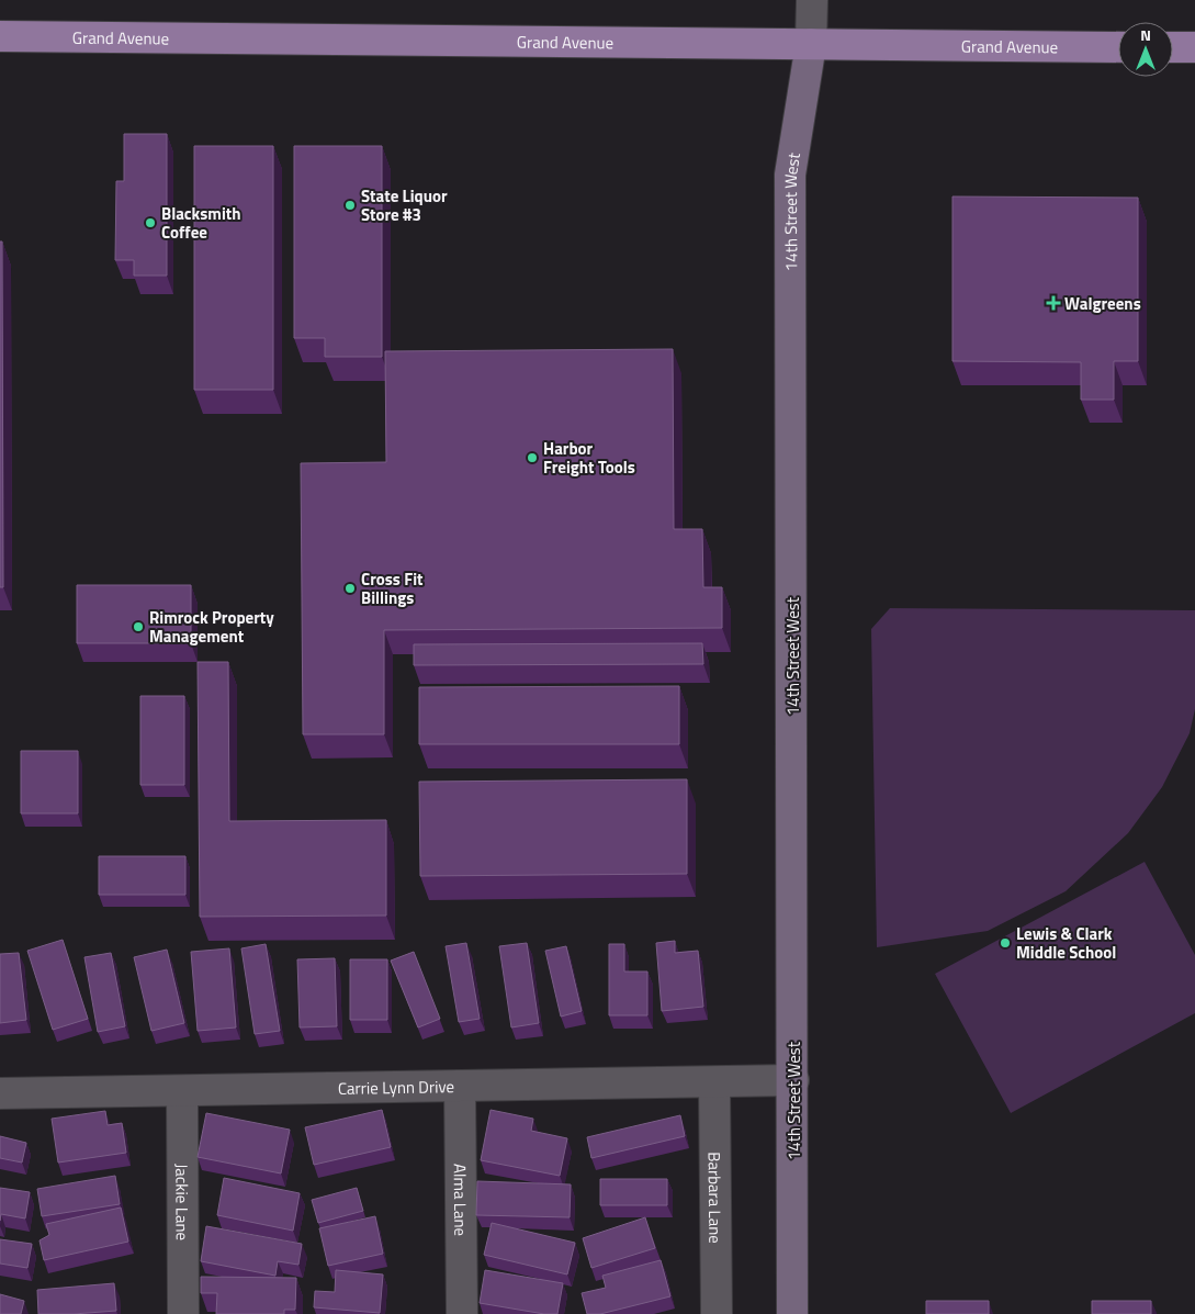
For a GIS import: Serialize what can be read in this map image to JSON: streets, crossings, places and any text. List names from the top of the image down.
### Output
{
  "streets": {
    "main road": ["Grand Avenue"],
    "street": [
      "14th Street West",
      "Carrie Lynn Drive",
      "Barbara Lane",
      "Alma Lane",
      "Jackie Lane"
    ]
  },
  "crossings": [
    ["Grand Avenue", "14th Street West"],
    ["14th Street West", "Carrie Lynn Drive"],
    ["Carrie Lynn Drive", "Barbara Lane"],
    ["Carrie Lynn Drive", "Alma Lane"],
    ["Carrie Lynn Drive", "Jackie Lane"]
  ],
  "places": {
    "other": [
      "State Liquor Store #3",
      "Blacksmith Coffee",
      "Harbor Freight Tools",
      "Cross Fit Billings",
      "Rimrock Property Management",
      "Lewis & Clark Middle School"
    ],
    "health": ["Walgreens"]
  },
  "north": "top"
}
